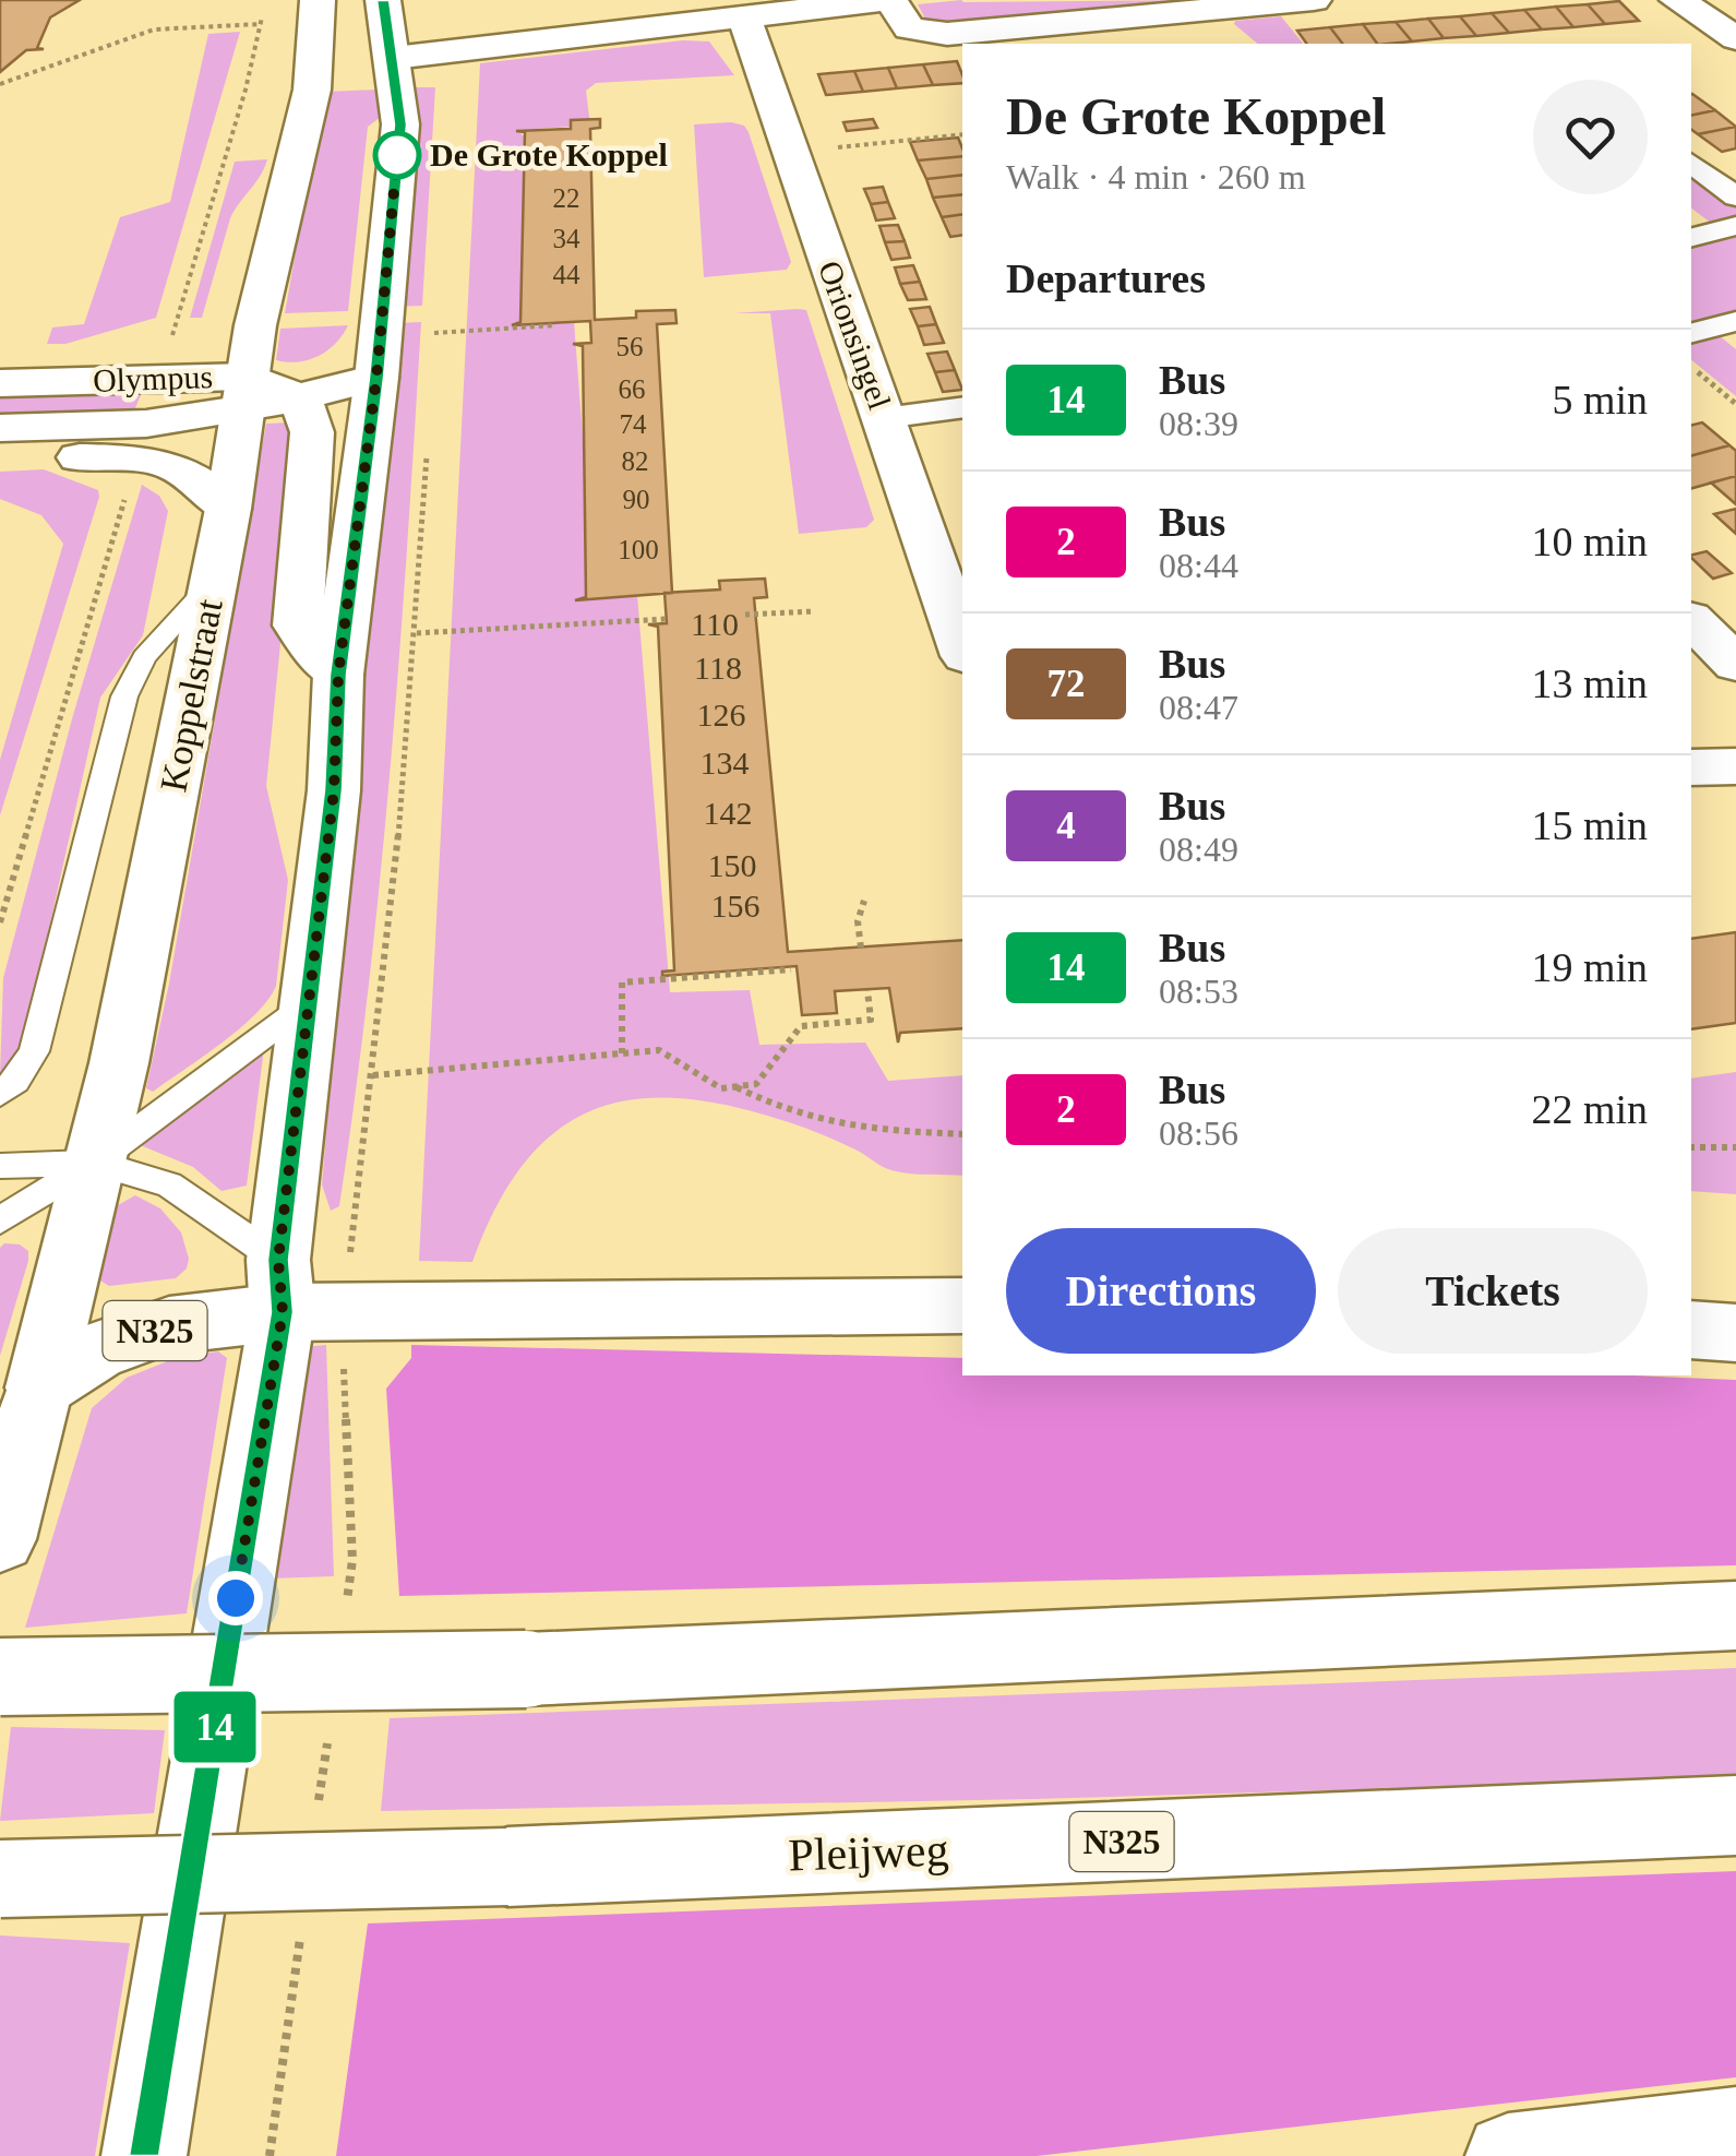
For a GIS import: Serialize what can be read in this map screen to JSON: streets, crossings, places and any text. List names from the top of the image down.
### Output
{
  "streets": {
    "main road": [
      "Orionsingel",
      "Olympus",
      "Koppelstraat",
      "N325",
      "Pleijweg"
    ]
  },
  "crossings": [
    ["Olympus", "Koppelstraat"],
    ["Koppelstraat", "N325"]
  ],
  "places": ["De Grote Koppel"],
  "lines": ["bus line 14"],
  "house_numbers": [
    "22",
    "34",
    "44",
    "56",
    "66",
    "74",
    "82",
    "90",
    "100",
    "110",
    "118",
    "126",
    "134",
    "142",
    "150",
    "156"
  ],
  "page": {
    "on_map": "14",
    "heading": [
      ["De Grote Koppel", "Walk · 4 min · 260 m"],
      "Departures"
    ],
    "list": [
      {
        "mark": "14",
        "name": "Bus",
        "note": "08:39",
        "value": "5 min"
      },
      {
        "mark": "2",
        "name": "Bus",
        "note": "08:44",
        "value": "10 min"
      },
      {
        "mark": "72",
        "name": "Bus",
        "note": "08:47",
        "value": "13 min"
      },
      {
        "mark": "4",
        "name": "Bus",
        "note": "08:49",
        "value": "15 min"
      },
      {
        "mark": "14",
        "name": "Bus",
        "note": "08:53",
        "value": "19 min"
      },
      {
        "mark": "2",
        "name": "Bus",
        "note": "08:56",
        "value": "22 min"
      }
    ],
    "buttons": ["Directions", "Tickets"]
  }
}
